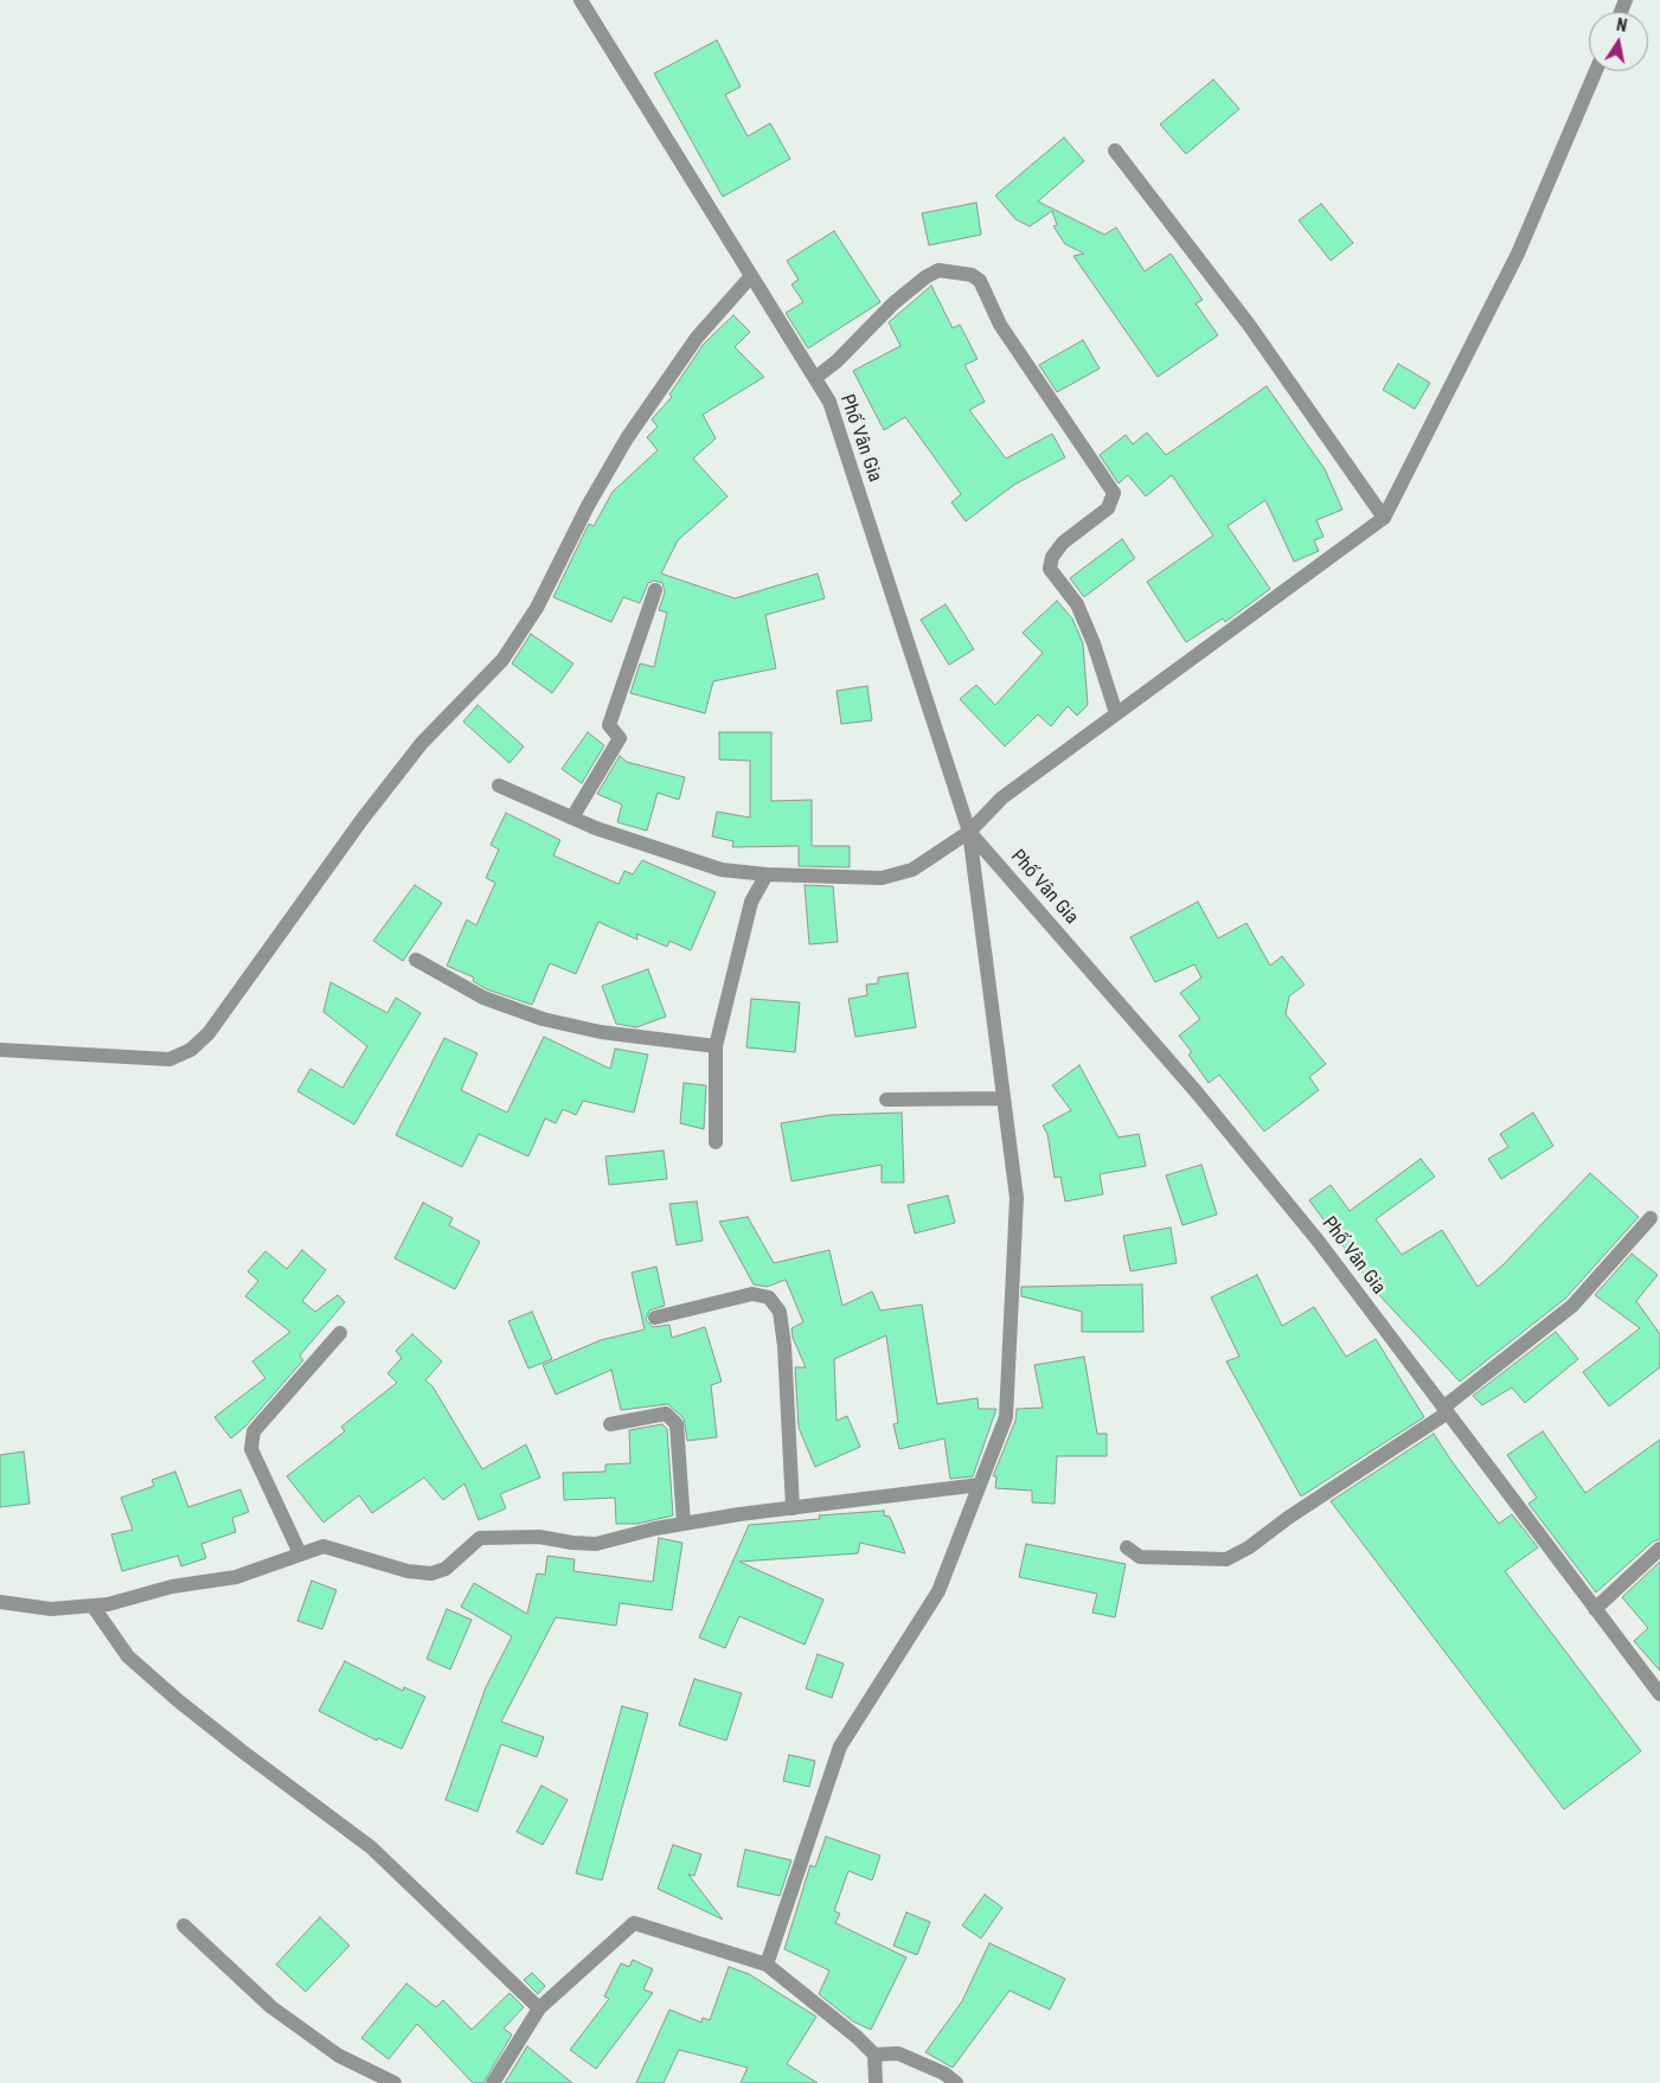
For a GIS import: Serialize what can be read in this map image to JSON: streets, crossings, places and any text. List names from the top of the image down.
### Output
{
  "streets": {
    "street": ["Phố Vân Gia"]
  },
  "north": "top"
}
